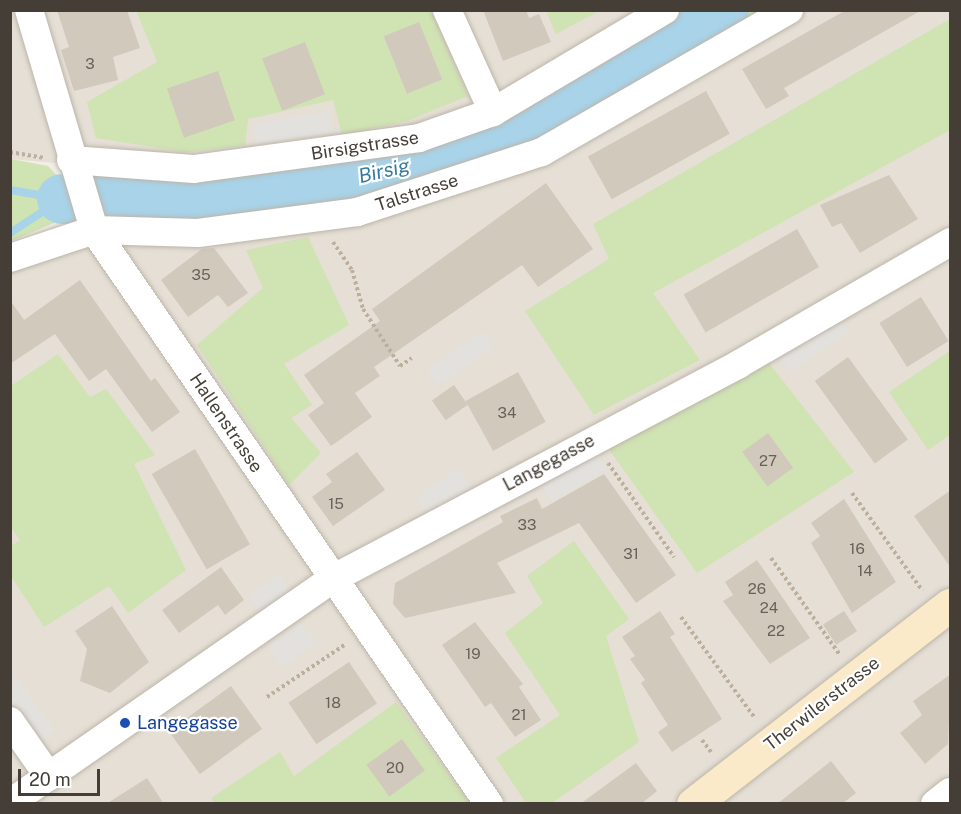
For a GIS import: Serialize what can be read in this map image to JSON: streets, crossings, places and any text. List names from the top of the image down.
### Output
{
  "streets": {
    "main road": ["Therwilerstrasse"],
    "street": [
      "Birsigstrasse",
      "Talstrasse",
      "Hallenstrasse",
      "Langegasse"
    ]
  },
  "crossings": [
    ["Birsigstrasse", "Hallenstrasse"],
    ["Talstrasse", "Hallenstrasse"],
    ["Hallenstrasse", "Langegasse"]
  ],
  "water": ["Birsig"],
  "places": ["Langegasse"],
  "house_numbers": [
    "3",
    "35",
    "34",
    "27",
    "15",
    "33",
    "16",
    "31",
    "14",
    "26",
    "24",
    "22",
    "19",
    "18",
    "21",
    "20"
  ],
  "scale_bar": "20 m"
}
